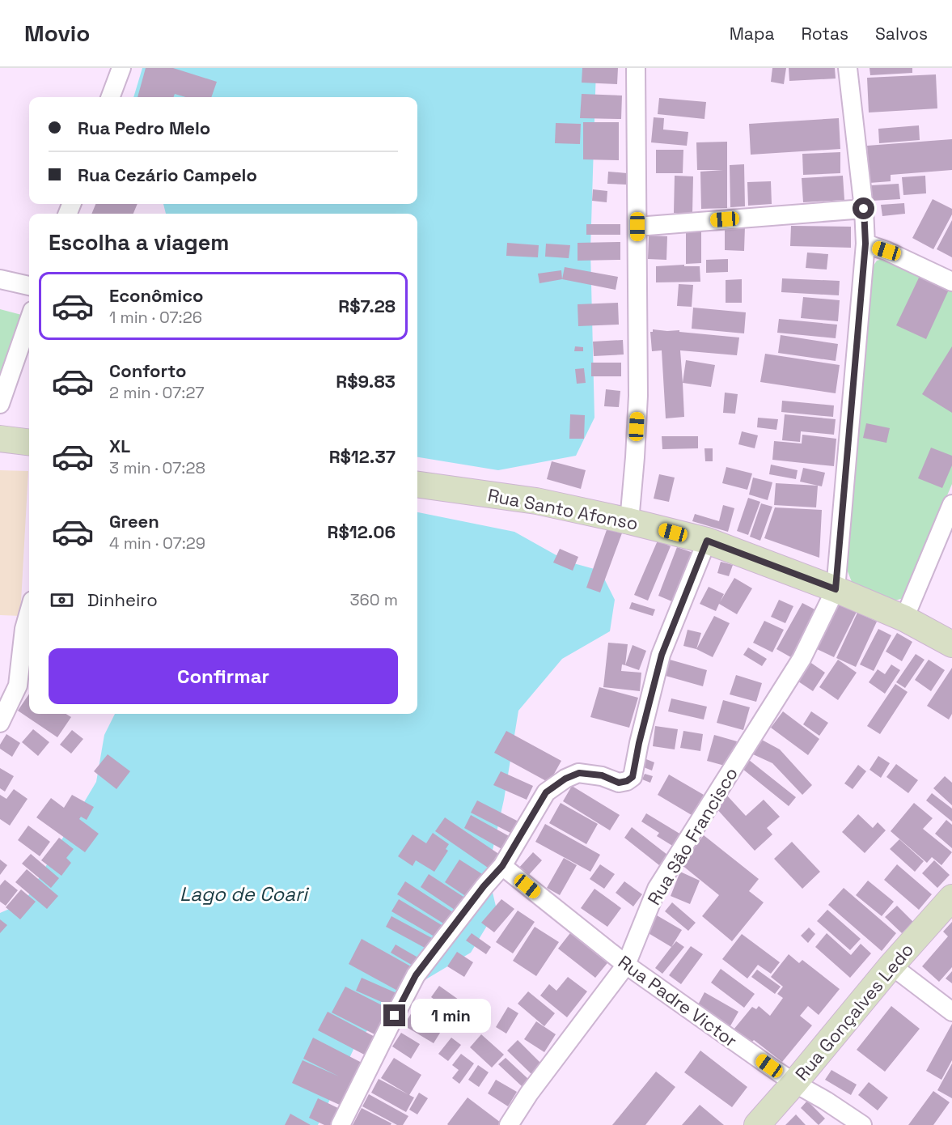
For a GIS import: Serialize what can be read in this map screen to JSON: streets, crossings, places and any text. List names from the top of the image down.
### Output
{
  "streets": {
    "main road": ["Rua Santo Afonso", "Rua Gonçalves Ledo"],
    "street": ["Rua São Francisco", "Rua Padre Victor"]
  },
  "crossings": [
    ["Rua Santo Afonso", "Rua São Francisco"],
    ["Rua São Francisco", "Rua Padre Victor"],
    ["Rua Padre Victor", "Rua Gonçalves Ledo"]
  ],
  "water": ["Lago de Coari"],
  "page": {
    "header": "Movio",
    "nav": ["Mapa", "Rotas", "Salvos"],
    "banner": ["Rua Pedro Melo", "Rua Cezário Campelo"],
    "heading": "Escolha a viagem",
    "list": [
      {
        "name": "Econômico",
        "note": "1 min · 07:26",
        "value": "R$7.28"
      },
      {
        "name": "Conforto",
        "note": "2 min · 07:27",
        "value": "R$9.83"
      },
      {
        "name": "XL",
        "note": "3 min · 07:28",
        "value": "R$12.37"
      },
      {
        "name": "Green",
        "note": "4 min · 07:29",
        "value": "R$12.06"
      }
    ],
    "pay": ["Dinheiro", "360 m"],
    "buttons": "Confirmar",
    "bubble": "1 min"
  }
}
